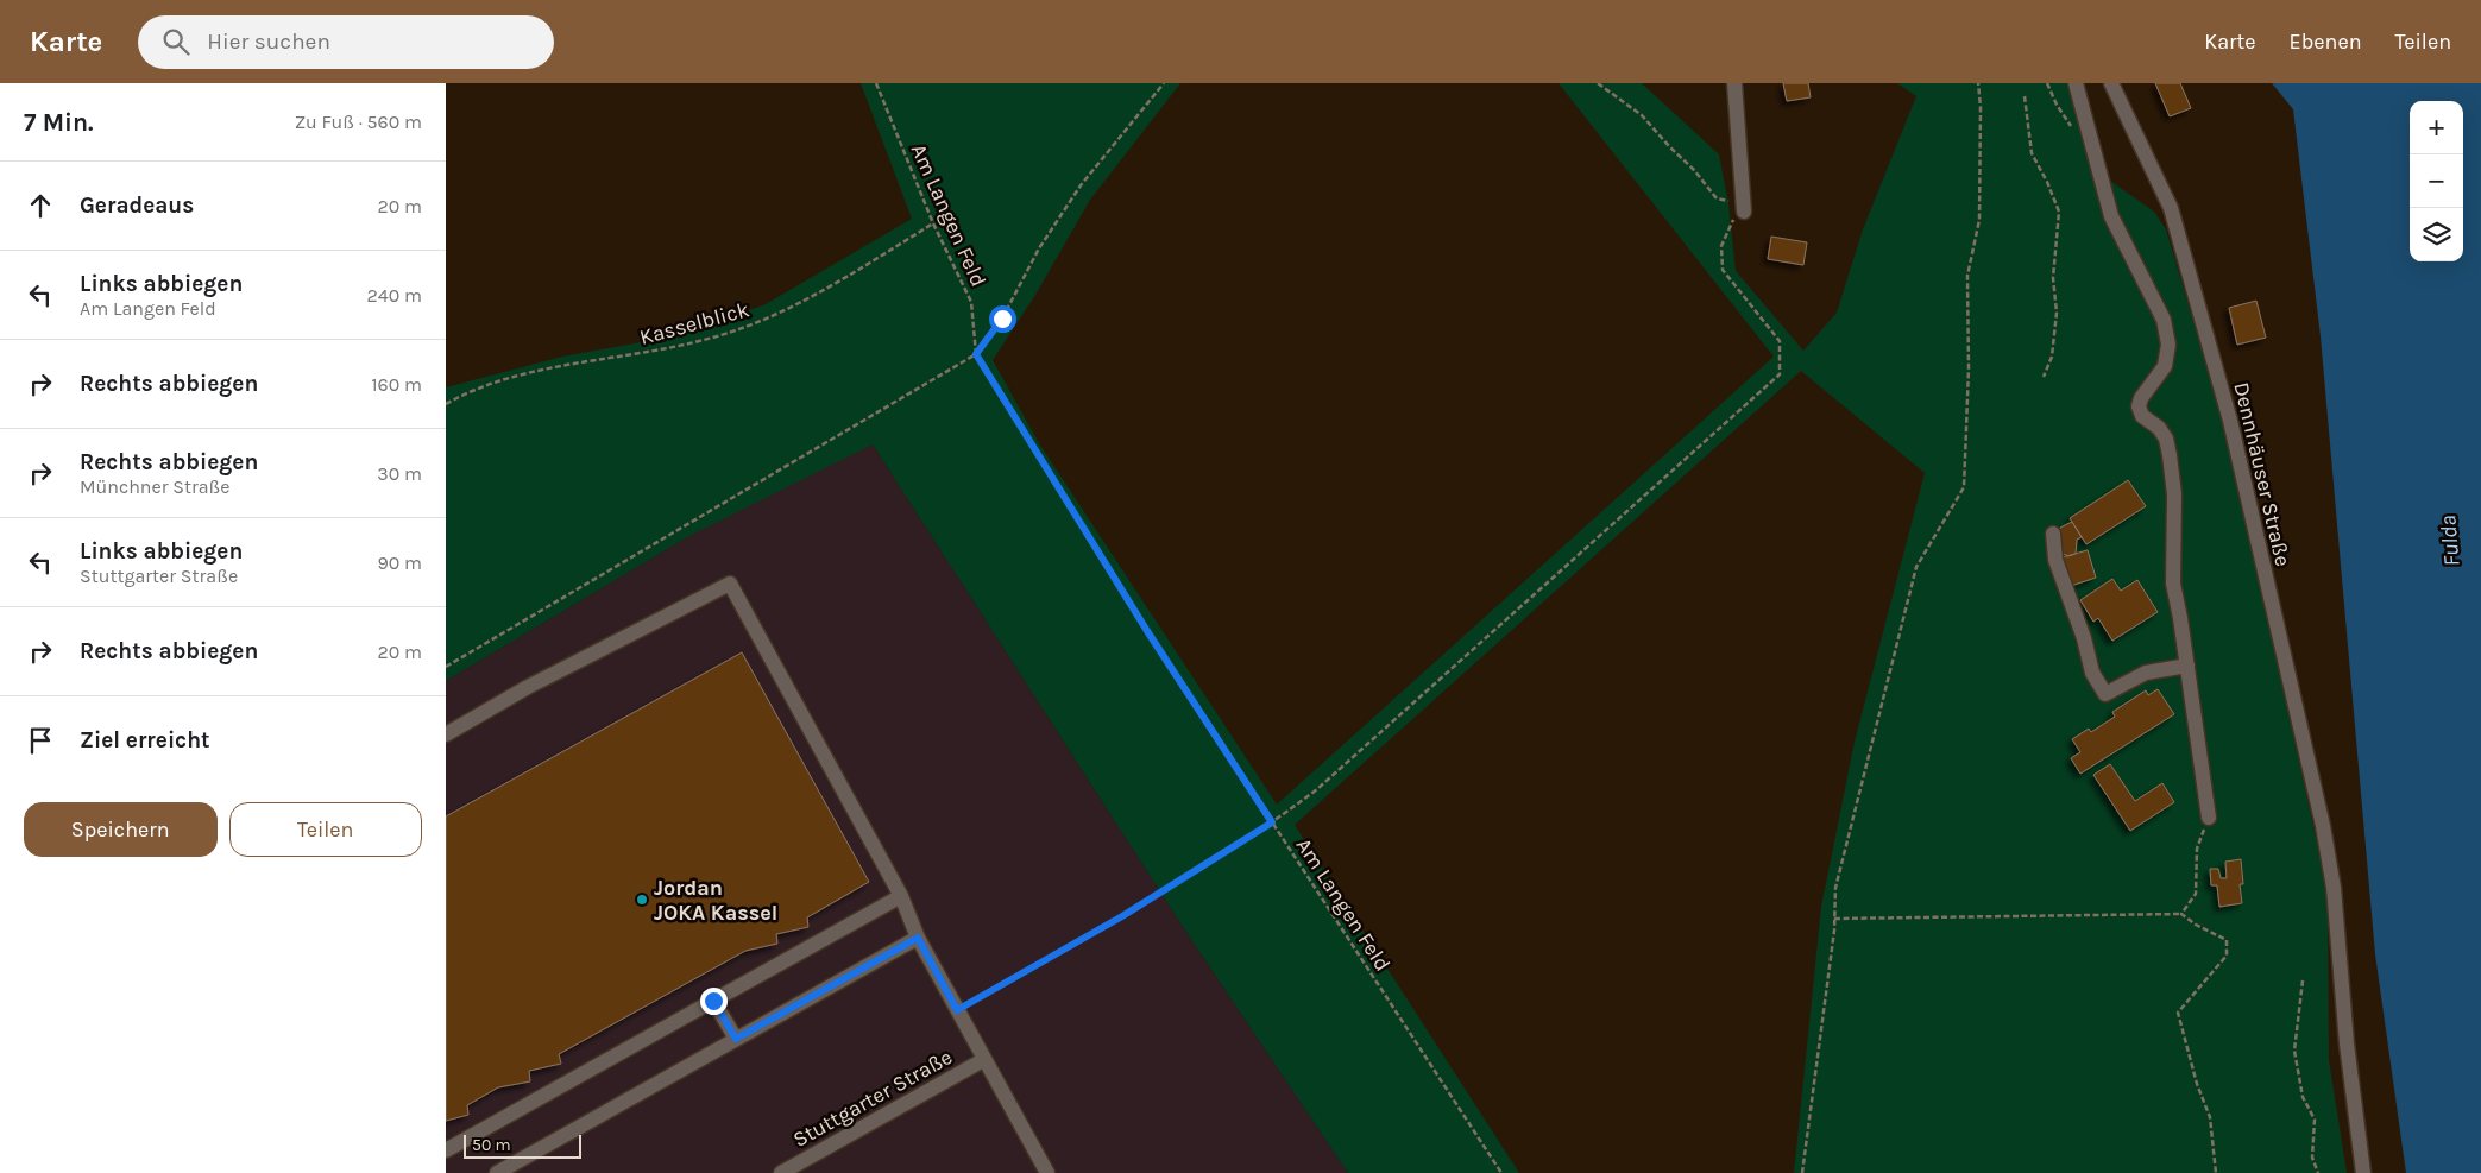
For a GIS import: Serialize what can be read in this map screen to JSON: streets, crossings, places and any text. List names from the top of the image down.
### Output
{
  "streets": {
    "street": ["Dennhäuser Straße", "Stuttgarter Straße"],
    "path": ["Am Langen Feld", "Kasselblick"]
  },
  "crossings": [
    ["Am Langen Feld", "Kasselblick"]
  ],
  "water": ["Fulda"],
  "places": ["Jordan JOKA Kassel"],
  "scale_bar": "50 m",
  "page": {
    "header": "Karte",
    "search": "Hier suchen",
    "nav": ["Karte", "Ebenen", "Teilen"],
    "heading": ["7 Min.", "Zu Fuß · 560 m"],
    "map_buttons": ["+", "−"],
    "list": [
      ["Geradeaus", "20 m"],
      ["Links abbiegen", "Am Langen Feld", "240 m"],
      ["Rechts abbiegen", "160 m"],
      ["Rechts abbiegen", "Münchner Straße", "30 m"],
      ["Links abbiegen", "Stuttgarter Straße", "90 m"],
      ["Rechts abbiegen", "20 m"],
      "Ziel erreicht"
    ],
    "buttons": ["Speichern", "Teilen"],
    "scale": "50 m"
  }
}
